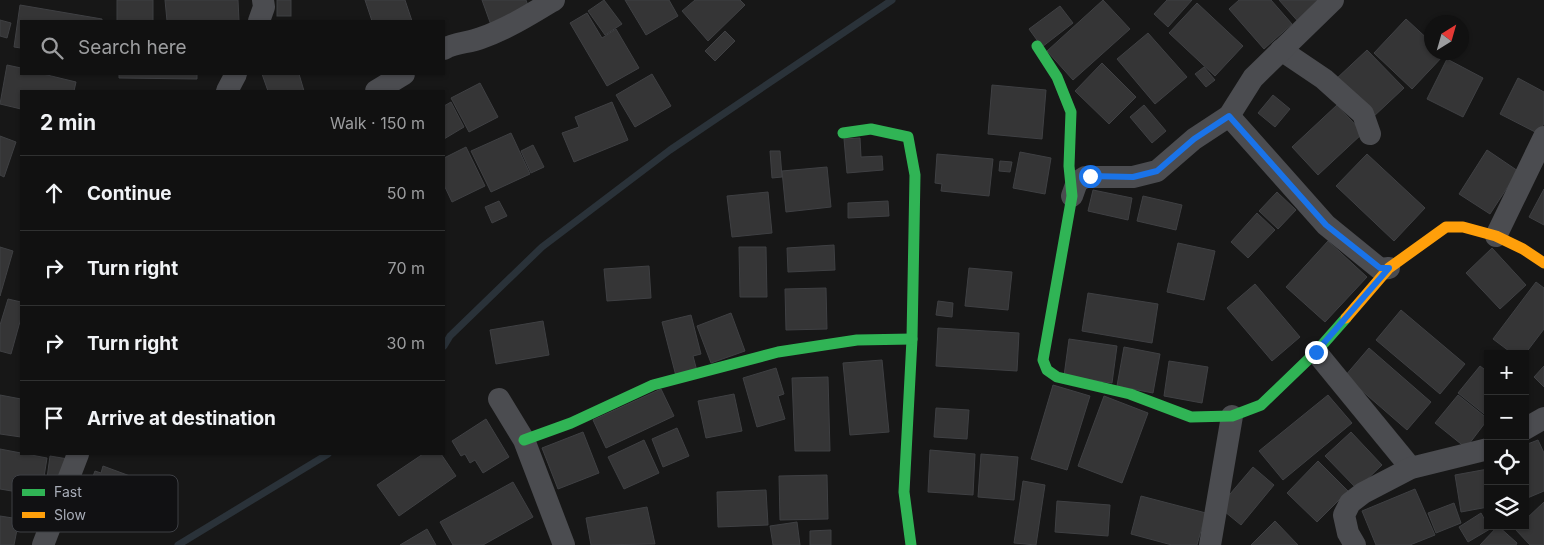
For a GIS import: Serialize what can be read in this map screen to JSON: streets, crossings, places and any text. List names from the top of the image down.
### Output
{
  "legend": ["Fast", "Slow"],
  "north": "top right",
  "page": {
    "search": "Search here",
    "heading": ["2 min", "Walk · 150 m"],
    "list": [
      ["Continue", "50 m"],
      ["Turn right", "70 m"],
      ["Turn right", "30 m"],
      "Arrive at destination"
    ],
    "map_buttons": ["+", "−"]
  }
}
